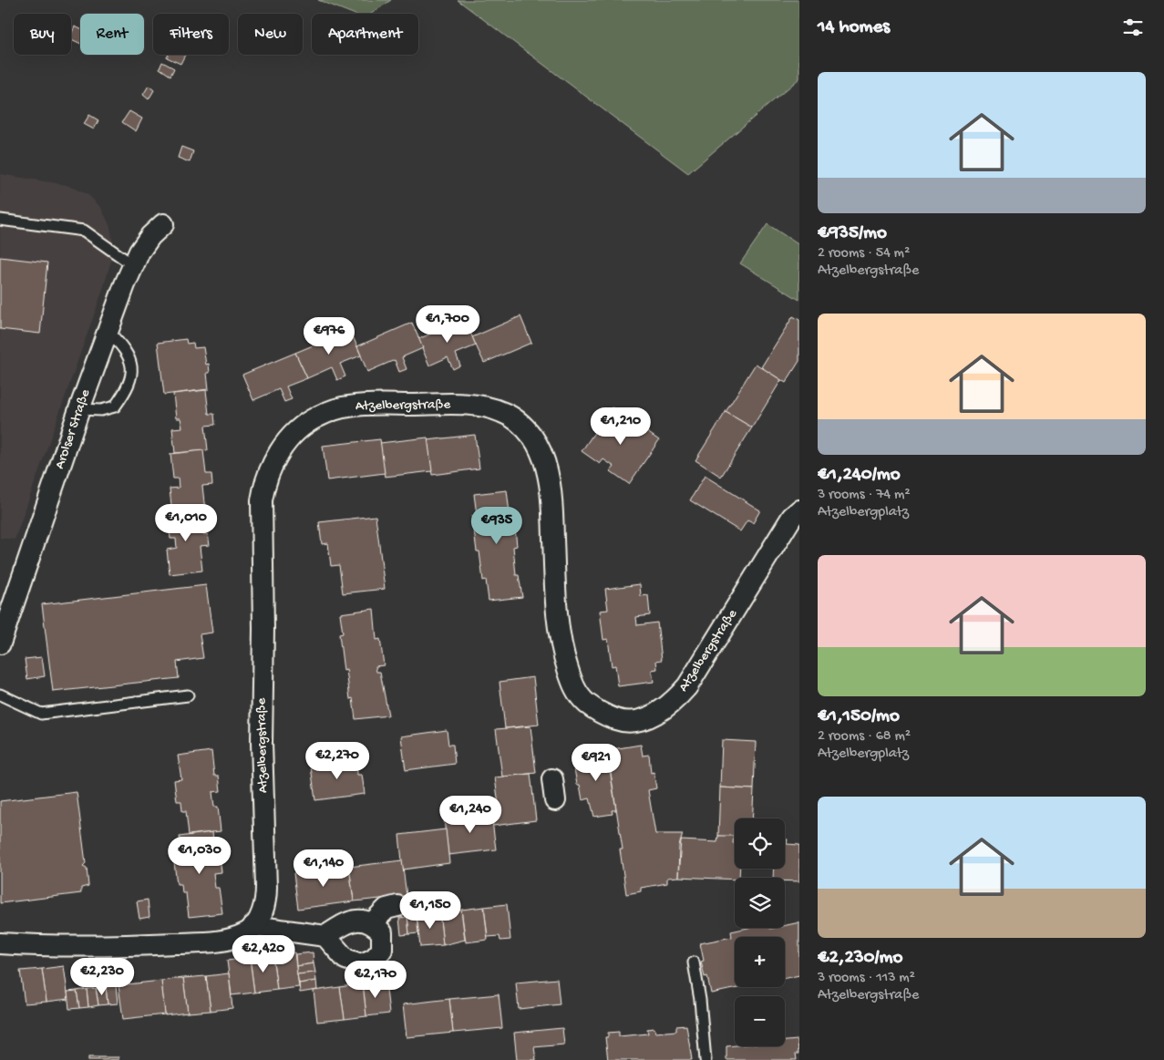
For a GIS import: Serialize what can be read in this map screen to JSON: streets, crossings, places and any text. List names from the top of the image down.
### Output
{
  "streets": {
    "street": ["Atzelbergstraße", "Arolser Straße"]
  },
  "page": {
    "heading": "14 homes",
    "chip": [
      "Buy",
      "Rent",
      "Filters",
      "New",
      "Apartment"
    ],
    "list": [
      {
        "name": "€935/mo",
        "note": "2 rooms · 54 m² · Atzelbergstraße"
      },
      {
        "name": "€1,240/mo",
        "note": "3 rooms · 74 m² · Atzelbergplatz"
      },
      {
        "name": "€1,150/mo",
        "note": "2 rooms · 68 m² · Atzelbergplatz"
      },
      {
        "name": "€2,230/mo",
        "note": "3 rooms · 113 m² · Atzelbergstraße"
      }
    ],
    "price": [
      "€1,700",
      "€976",
      "€1,210",
      "€1,010",
      "€935",
      "€2,270",
      "€921",
      "€1,240",
      "€1,030",
      "€1,140",
      "€1,150",
      "€2,420",
      "€2,230",
      "€2,170"
    ],
    "map_buttons": ["+", "−"]
  }
}
